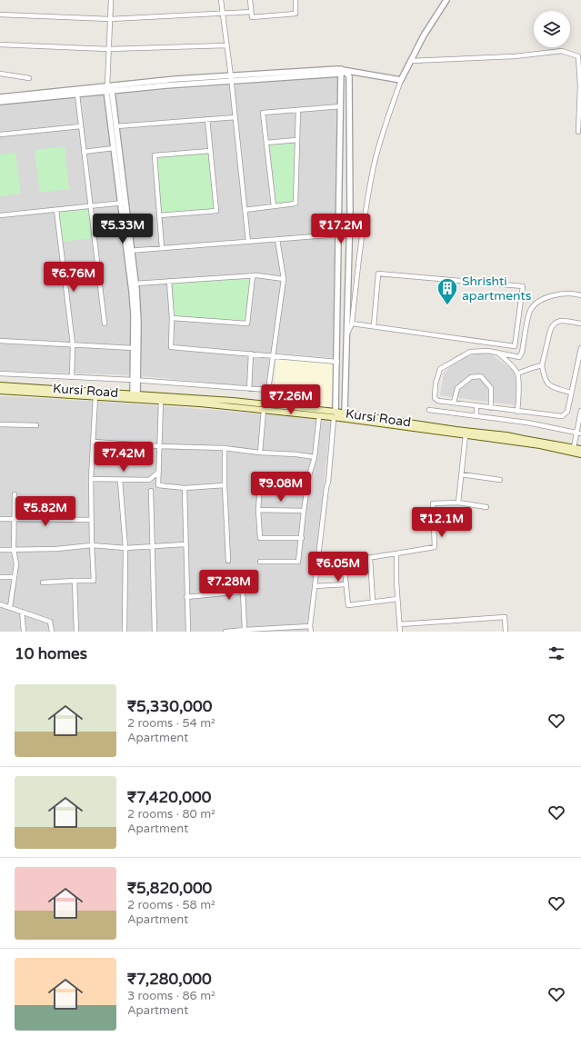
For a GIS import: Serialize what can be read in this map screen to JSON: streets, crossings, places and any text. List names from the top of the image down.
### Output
{
  "streets": {
    "main road": ["Kursi Road"]
  },
  "places": {
    "building": ["Shrishti apartments"]
  },
  "page": {
    "price": [
      "₹5.33M",
      "₹17.2M",
      "₹6.76M",
      "₹7.26M",
      "₹7.42M",
      "₹9.08M",
      "₹5.82M",
      "₹12.1M",
      "₹6.05M",
      "₹7.28M"
    ],
    "heading": "10 homes",
    "list": [
      {
        "name": "₹5,330,000",
        "note": "2 rooms · 54 m² · Apartment"
      },
      {
        "name": "₹7,420,000",
        "note": "2 rooms · 80 m² · Apartment"
      },
      {
        "name": "₹5,820,000",
        "note": "2 rooms · 58 m² · Apartment"
      },
      {
        "name": "₹7,280,000",
        "note": "3 rooms · 86 m² · Apartment"
      }
    ]
  }
}
